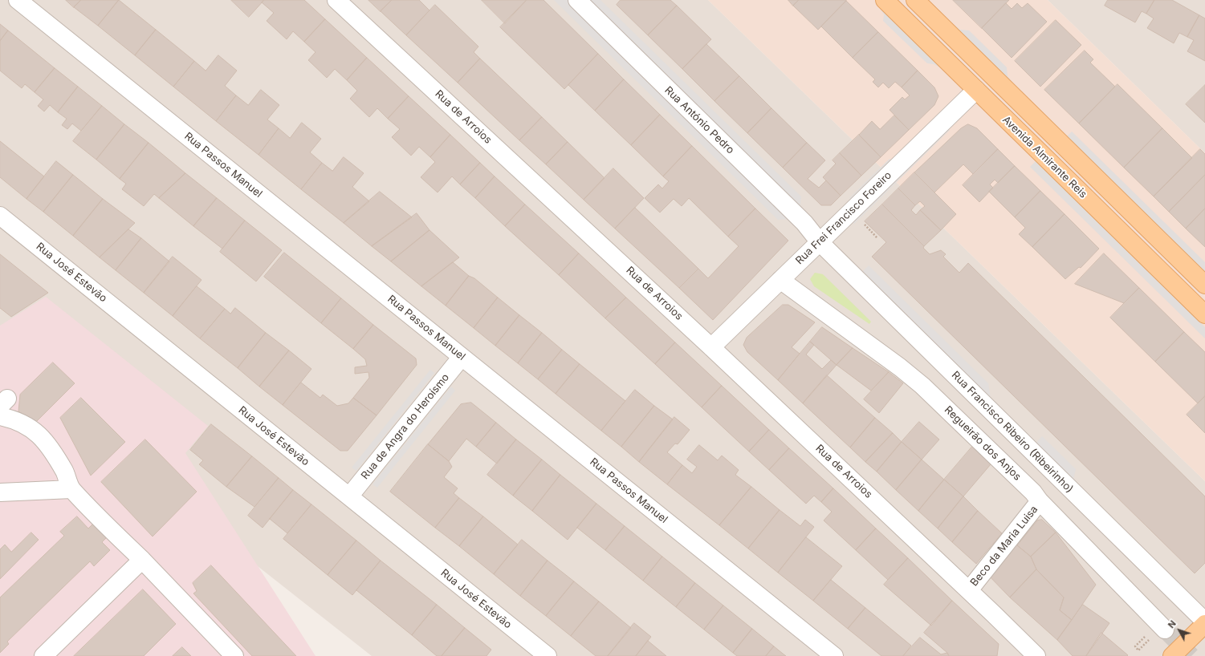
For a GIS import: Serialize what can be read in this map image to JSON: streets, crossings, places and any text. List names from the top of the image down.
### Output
{
  "streets": {
    "main road": ["Avenida Almirante Reis"],
    "street": [
      "Rua de Arroios",
      "Rua António Pedro",
      "Rua Passos Manuel",
      "Rua Frei Francisco Foreiro",
      "Rua José Estevão",
      "Rua de Angra do Heroísmo",
      "Rua Francisco Ribeiro (Ribeirinho)",
      "Regueirão dos Anjos",
      "Beco da Maria Luisa"
    ]
  },
  "crossings": [
    ["Rua de Arroios", "Rua Frei Francisco Foreiro"],
    ["Rua de Arroios", "Beco da Maria Luisa"],
    ["Rua António Pedro", "Rua Frei Francisco Foreiro"],
    ["Rua António Pedro", "Rua Francisco Ribeiro (Ribeirinho)"],
    ["Avenida Almirante Reis", "Rua Frei Francisco Foreiro"],
    ["Rua Passos Manuel", "Rua de Angra do Heroísmo"],
    ["Rua Frei Francisco Foreiro", "Rua Francisco Ribeiro (Ribeirinho)"],
    ["Rua Frei Francisco Foreiro", "Regueirão dos Anjos"],
    ["Rua José Estevão", "Rua de Angra do Heroísmo"],
    ["Regueirão dos Anjos", "Beco da Maria Luisa"]
  ],
  "north": "top left"
}
